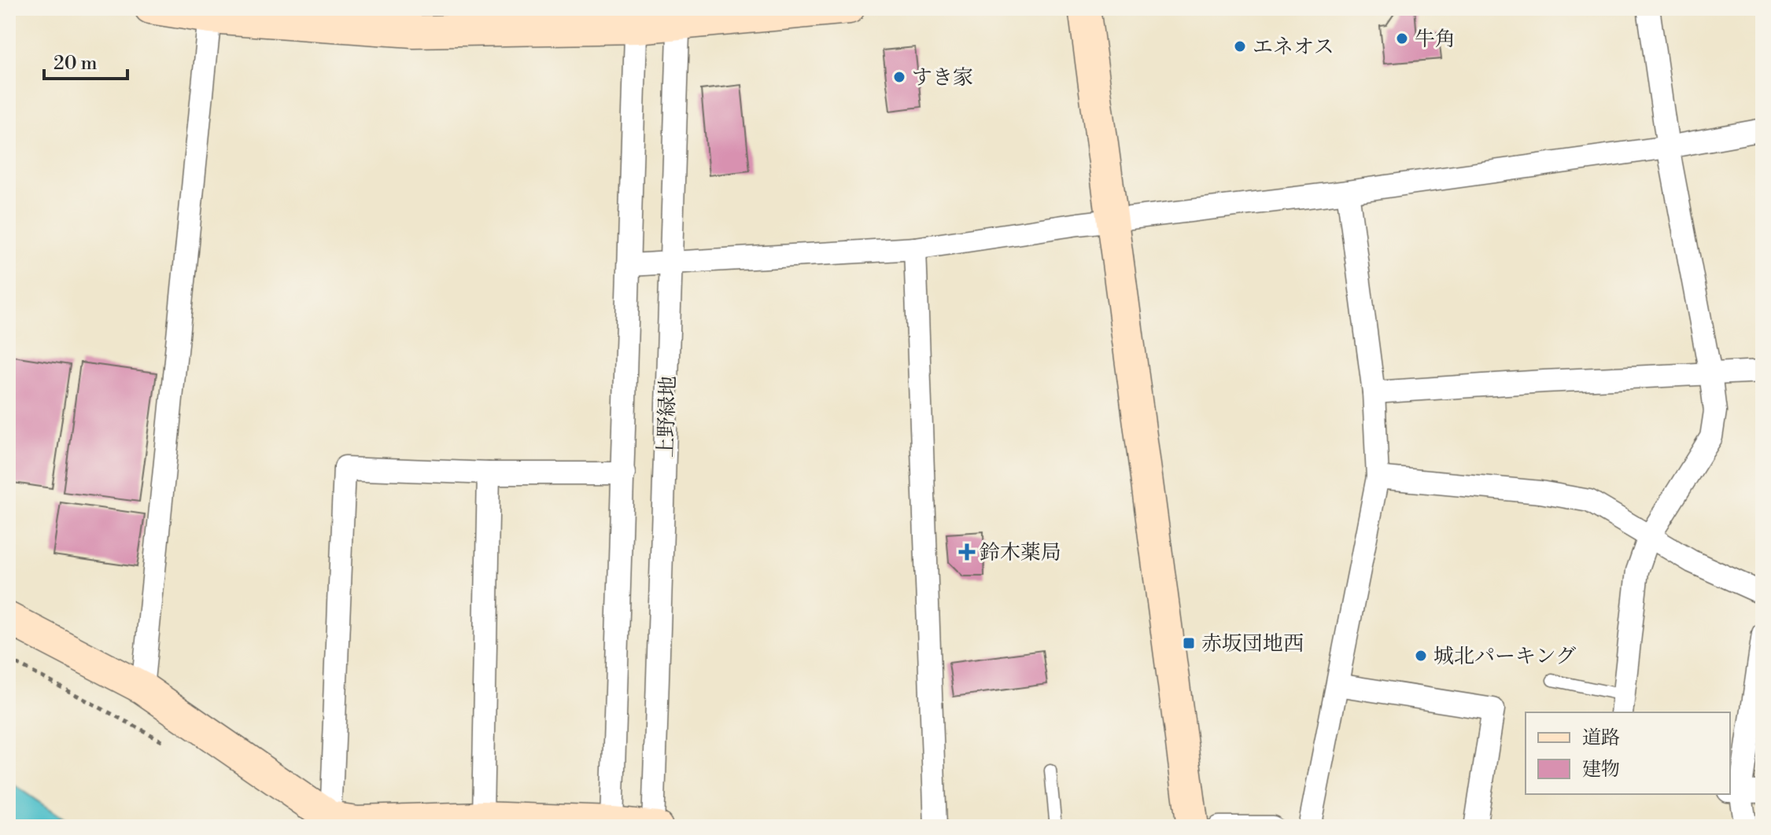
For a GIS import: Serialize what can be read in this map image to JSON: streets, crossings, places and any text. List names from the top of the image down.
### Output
{
  "streets": {
    "street": ["上野緑地"]
  },
  "places": {
    "other": [
      "牛角",
      "エネオス",
      "すき家",
      "城北パーキング"
    ],
    "health": ["鈴木薬局"],
    "transit": ["赤坂団地西"]
  },
  "legend": ["道路", "建物"],
  "scale_bar": "20 m"
}
